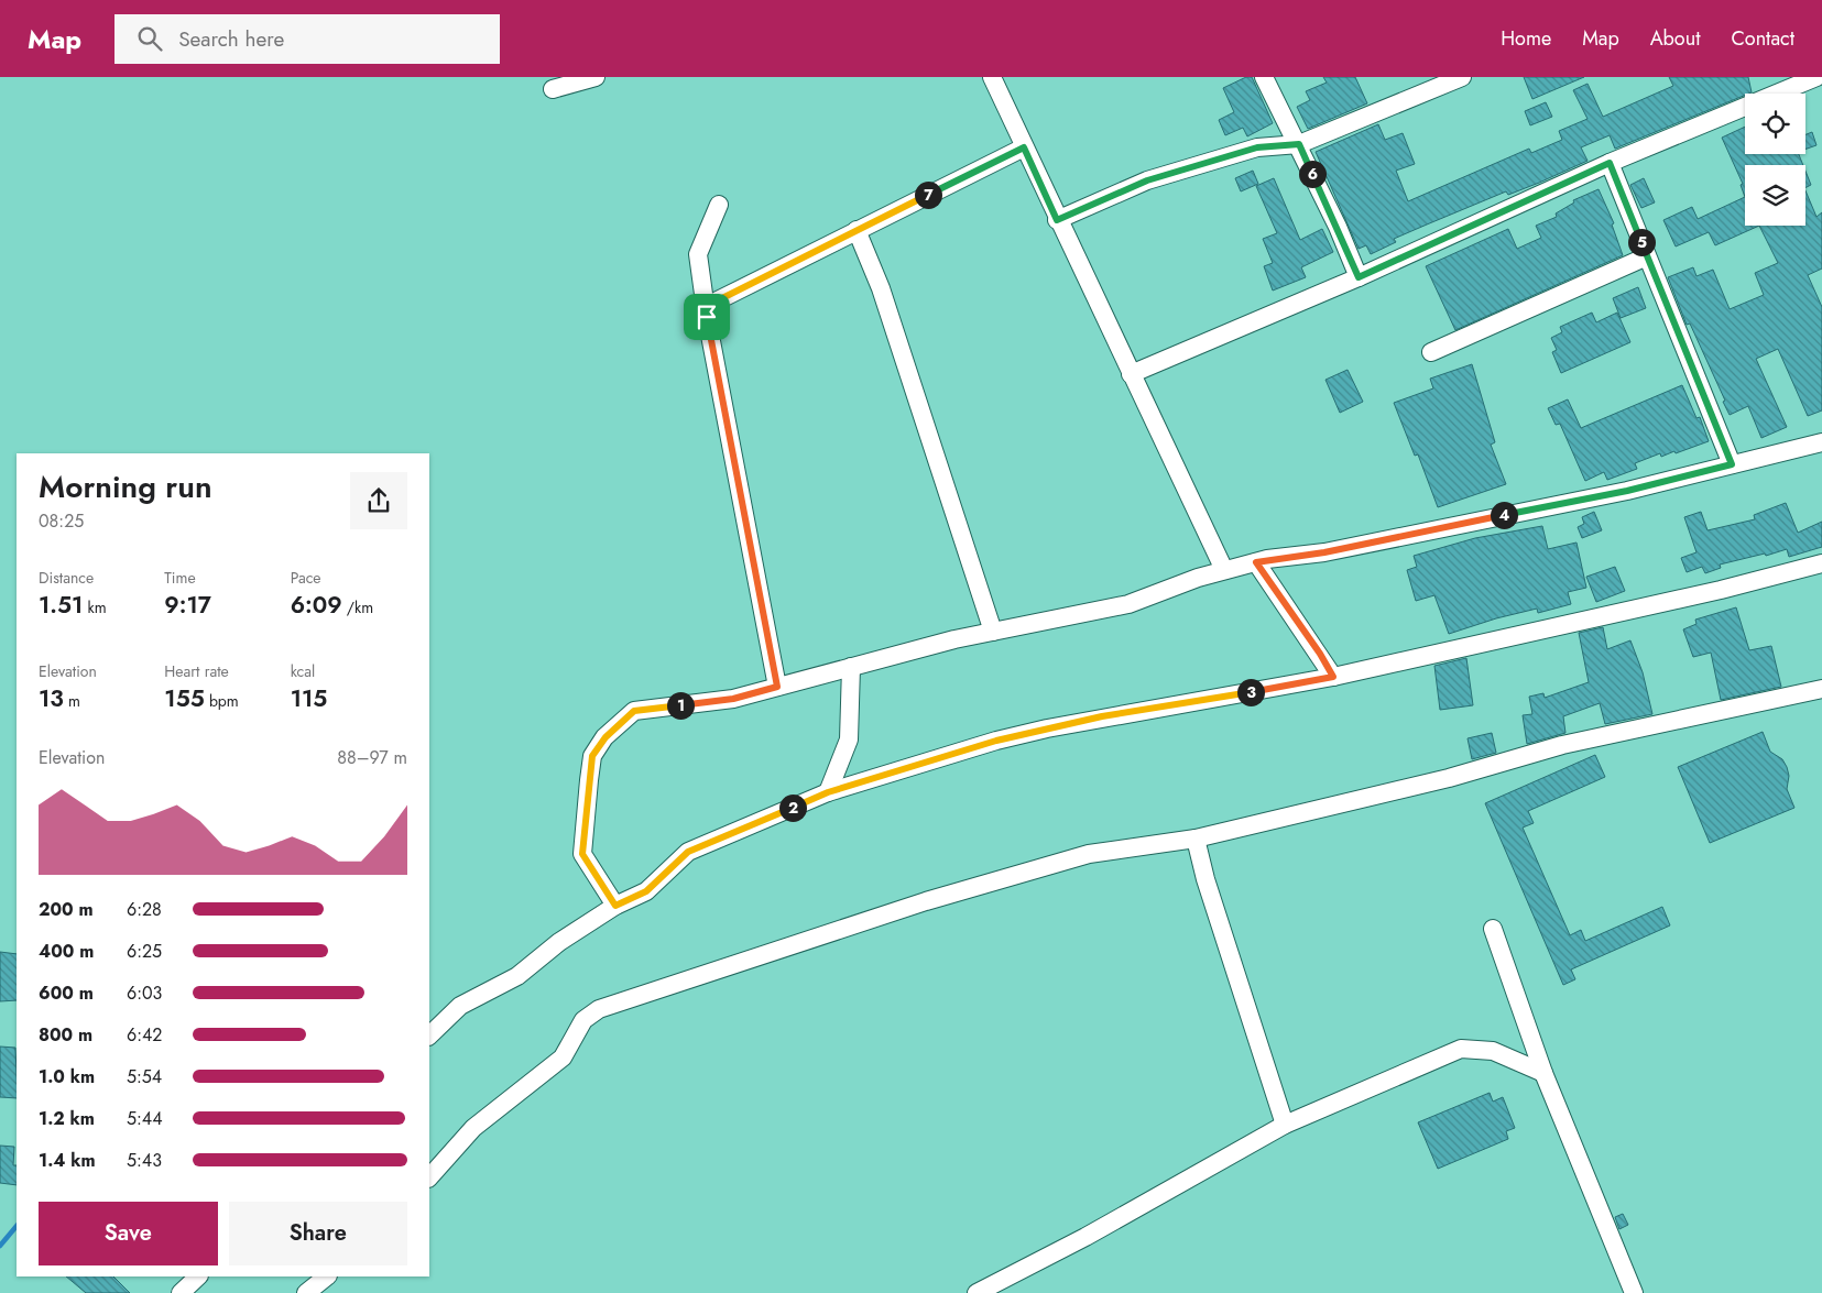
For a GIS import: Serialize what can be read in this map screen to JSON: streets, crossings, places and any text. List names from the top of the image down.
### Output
{
  "page": {
    "header": "Map",
    "search": "Search here",
    "nav": [
      "Home",
      "Map",
      "About",
      "Contact"
    ],
    "pins": [
      "6",
      "7",
      "5",
      "4",
      "3",
      "1",
      "2"
    ],
    "heading": ["Morning run", "08:25"],
    "stats": [
      ["Distance", "1.51 km"],
      ["Time", "9:17"],
      ["Pace", "6:09 /km"],
      ["Elevation", "13 m"],
      ["Heart rate", "155 bpm"],
      ["kcal", "115"]
    ],
    "chart": ["Elevation", "88–97 m"],
    "list": [
      {
        "name": "200 m",
        "note": "6:28"
      },
      {
        "name": "400 m",
        "note": "6:25"
      },
      {
        "name": "600 m",
        "note": "6:03"
      },
      {
        "name": "800 m",
        "note": "6:42"
      },
      {
        "name": "1.0 km",
        "note": "5:54"
      },
      {
        "name": "1.2 km",
        "note": "5:44"
      },
      {
        "name": "1.4 km",
        "note": "5:43"
      }
    ],
    "buttons": ["Save", "Share"]
  }
}
